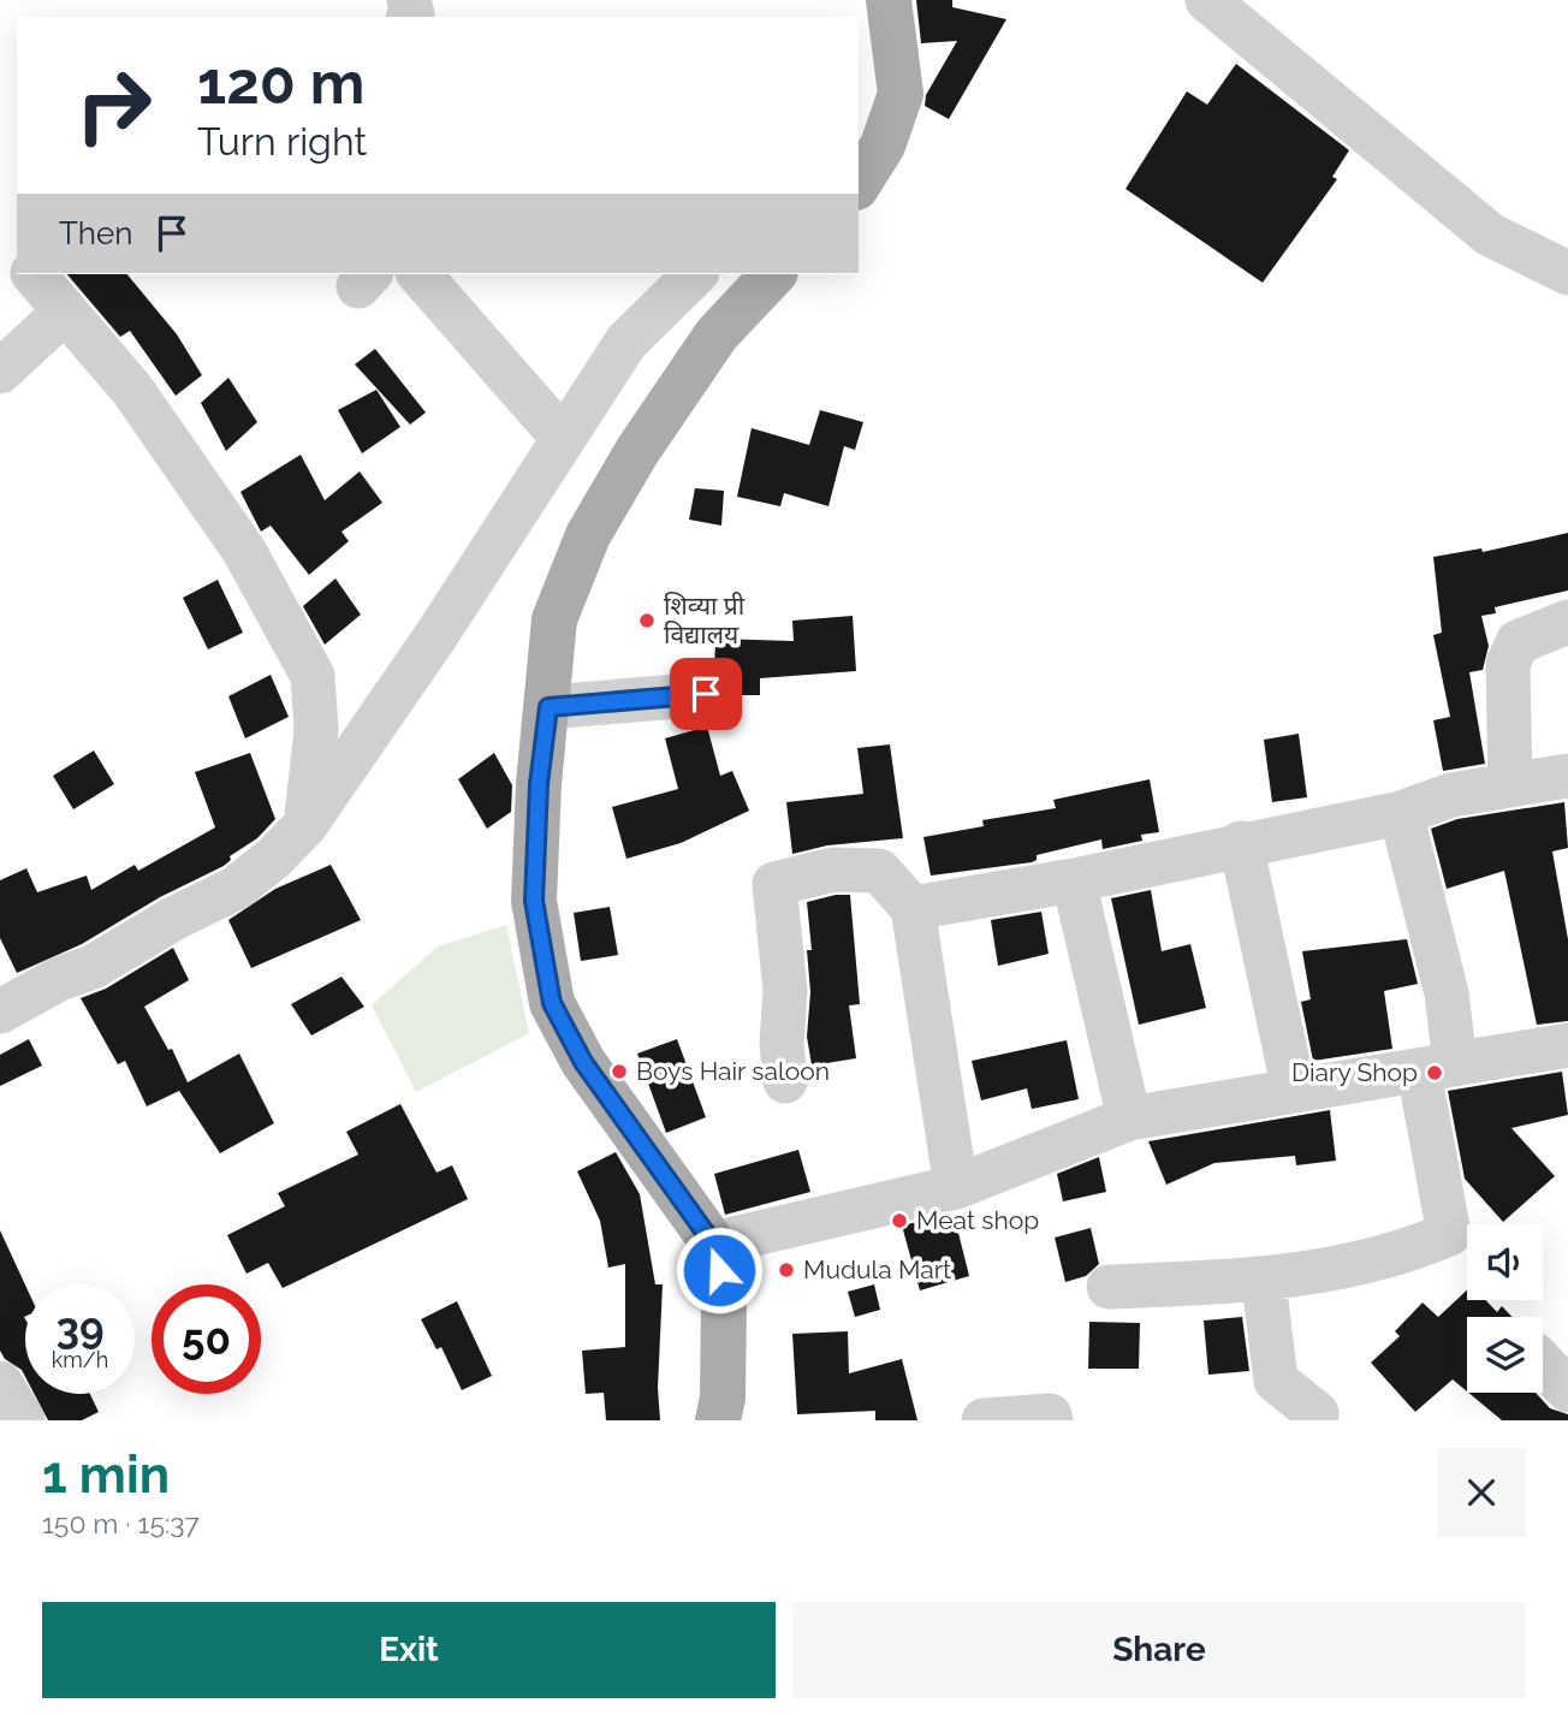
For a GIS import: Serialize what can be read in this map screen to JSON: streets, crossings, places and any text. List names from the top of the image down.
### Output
{
  "places": [
    "शिव्या प्री विद्यालय",
    "Boys Hair saloon",
    "Diary Shop",
    "Meat shop",
    "Mudula Mart"
  ],
  "page": {
    "turn": ["120 m", "Turn right"],
    "then": "Then",
    "speed": "39 km/h",
    "limit": "50",
    "heading": ["1 min", "150 m · 15:37"],
    "buttons": ["Exit", "Share"]
  }
}
